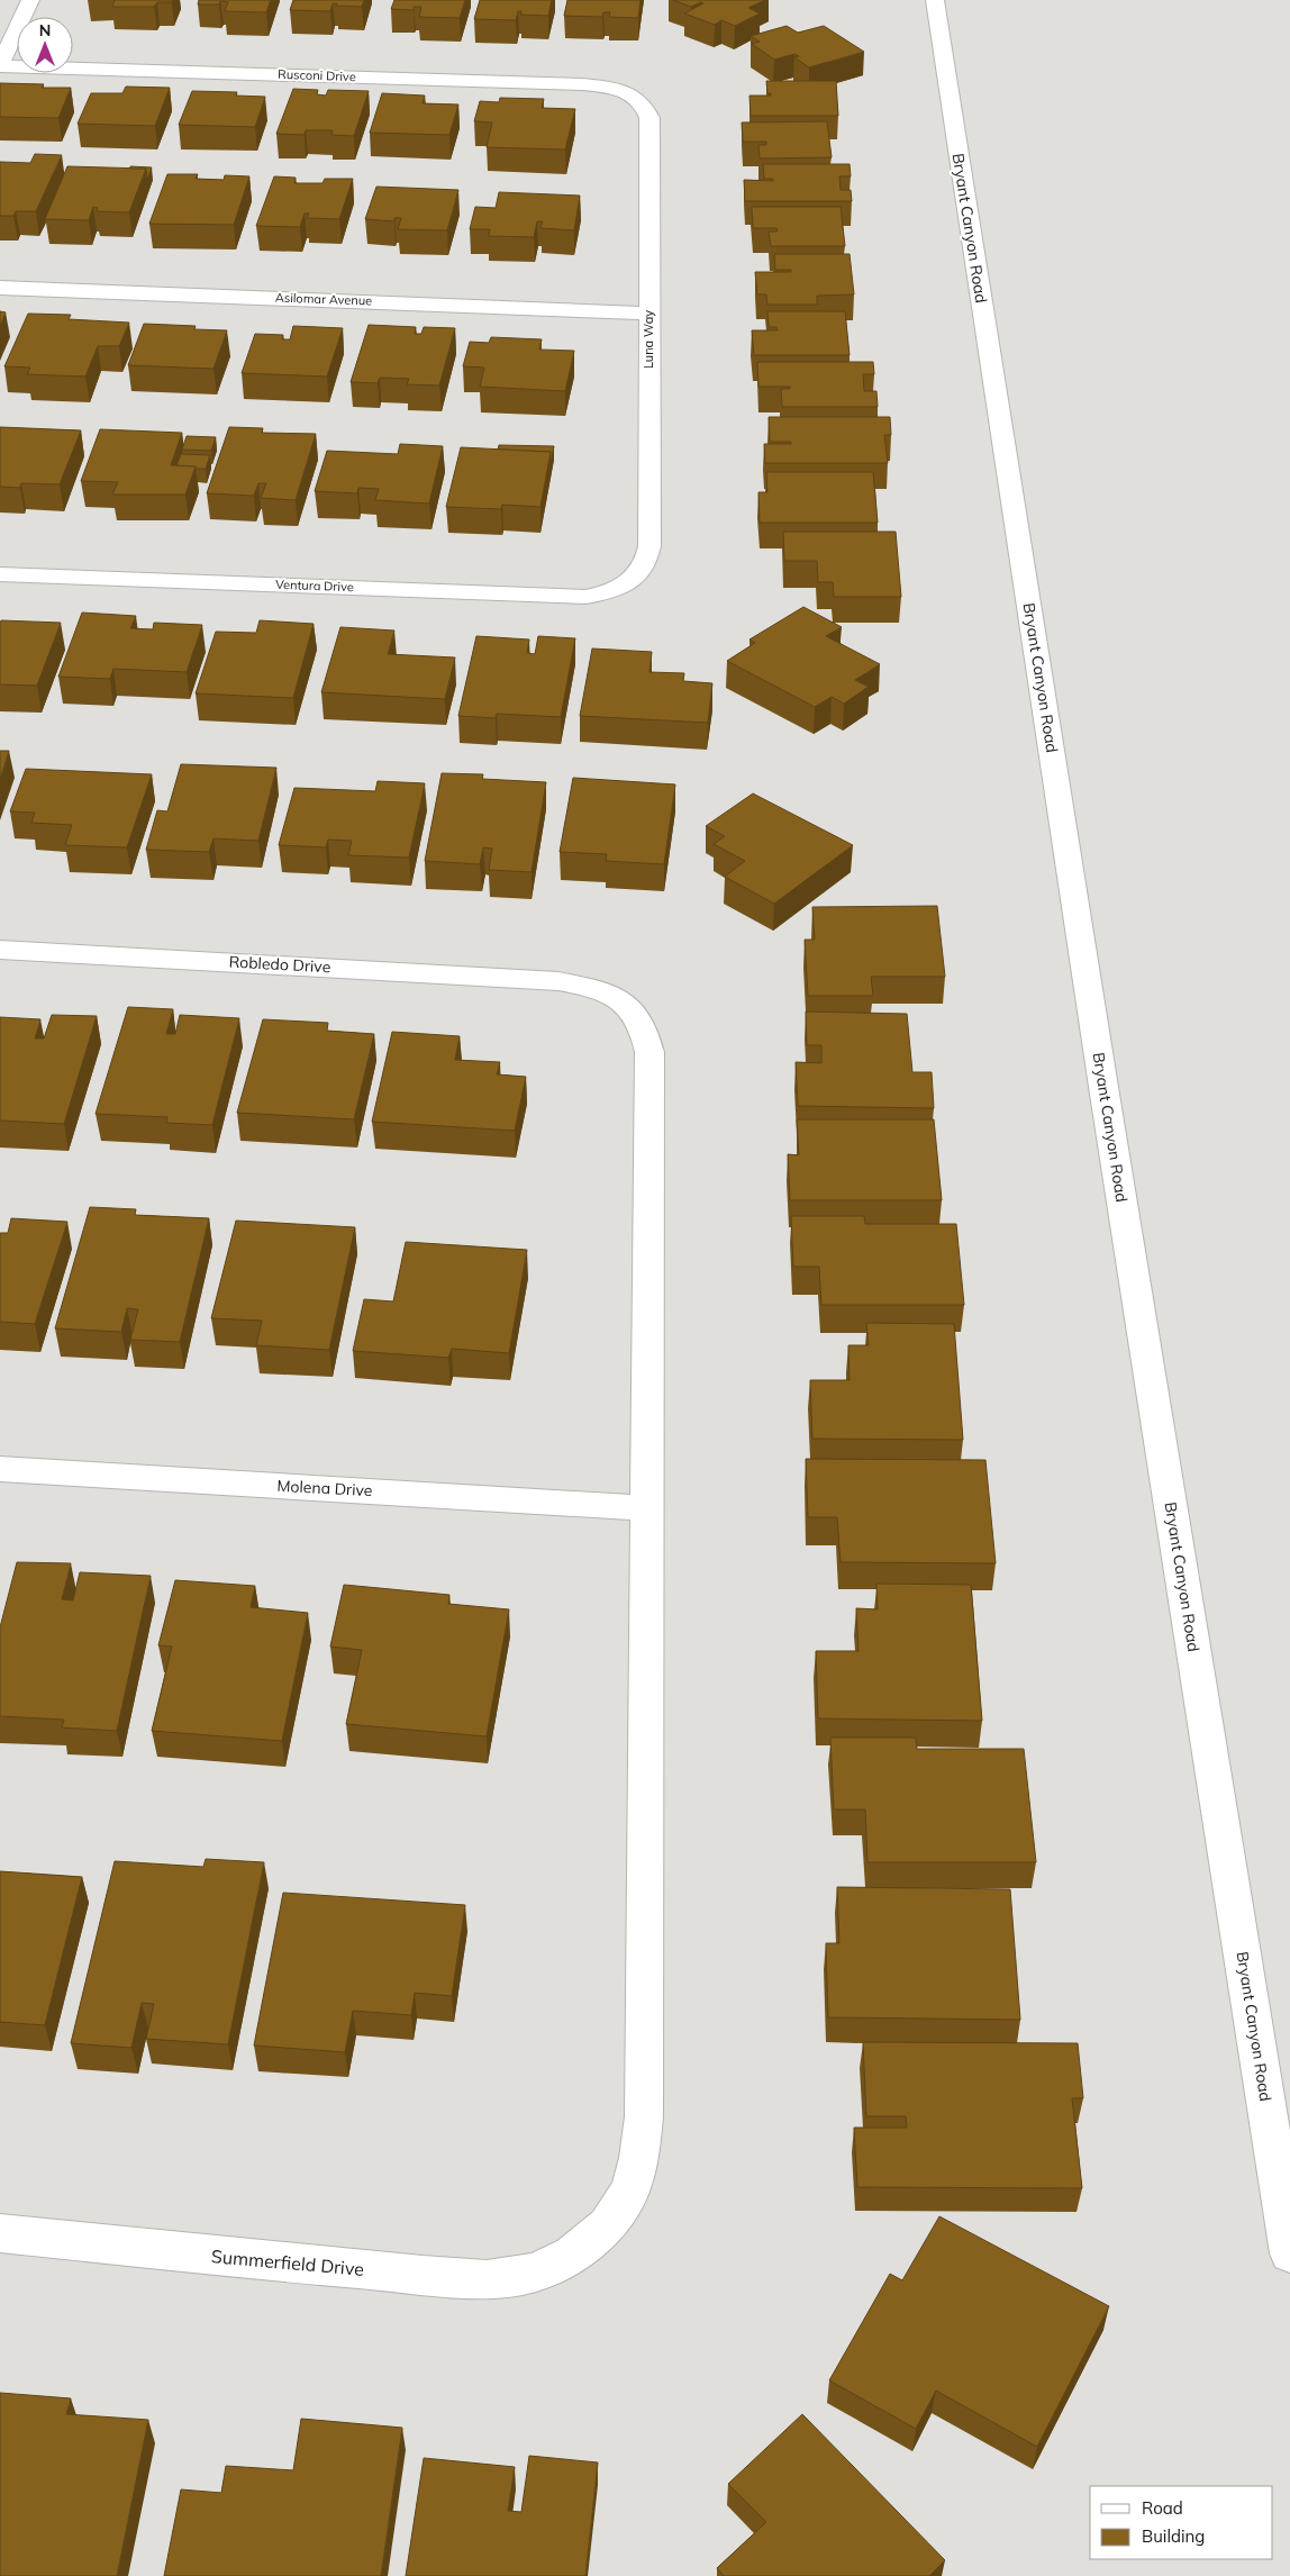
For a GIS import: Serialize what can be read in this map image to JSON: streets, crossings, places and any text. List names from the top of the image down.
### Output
{
  "streets": {
    "street": [
      "Rusconi Drive",
      "Bryant Canyon Road",
      "Asilomar Avenue",
      "Luna Way",
      "Ventura Drive",
      "Robledo Drive",
      "Molena Drive",
      "Summerfield Drive"
    ]
  },
  "crossings": [
    ["Rusconi Drive", "Luna Way"],
    ["Asilomar Avenue", "Luna Way"],
    ["Luna Way", "Ventura Drive"],
    ["Robledo Drive", "Molena Drive"],
    ["Robledo Drive", "Summerfield Drive"],
    ["Molena Drive", "Summerfield Drive"]
  ],
  "legend": ["Road", "Building"],
  "north": "top"
}
